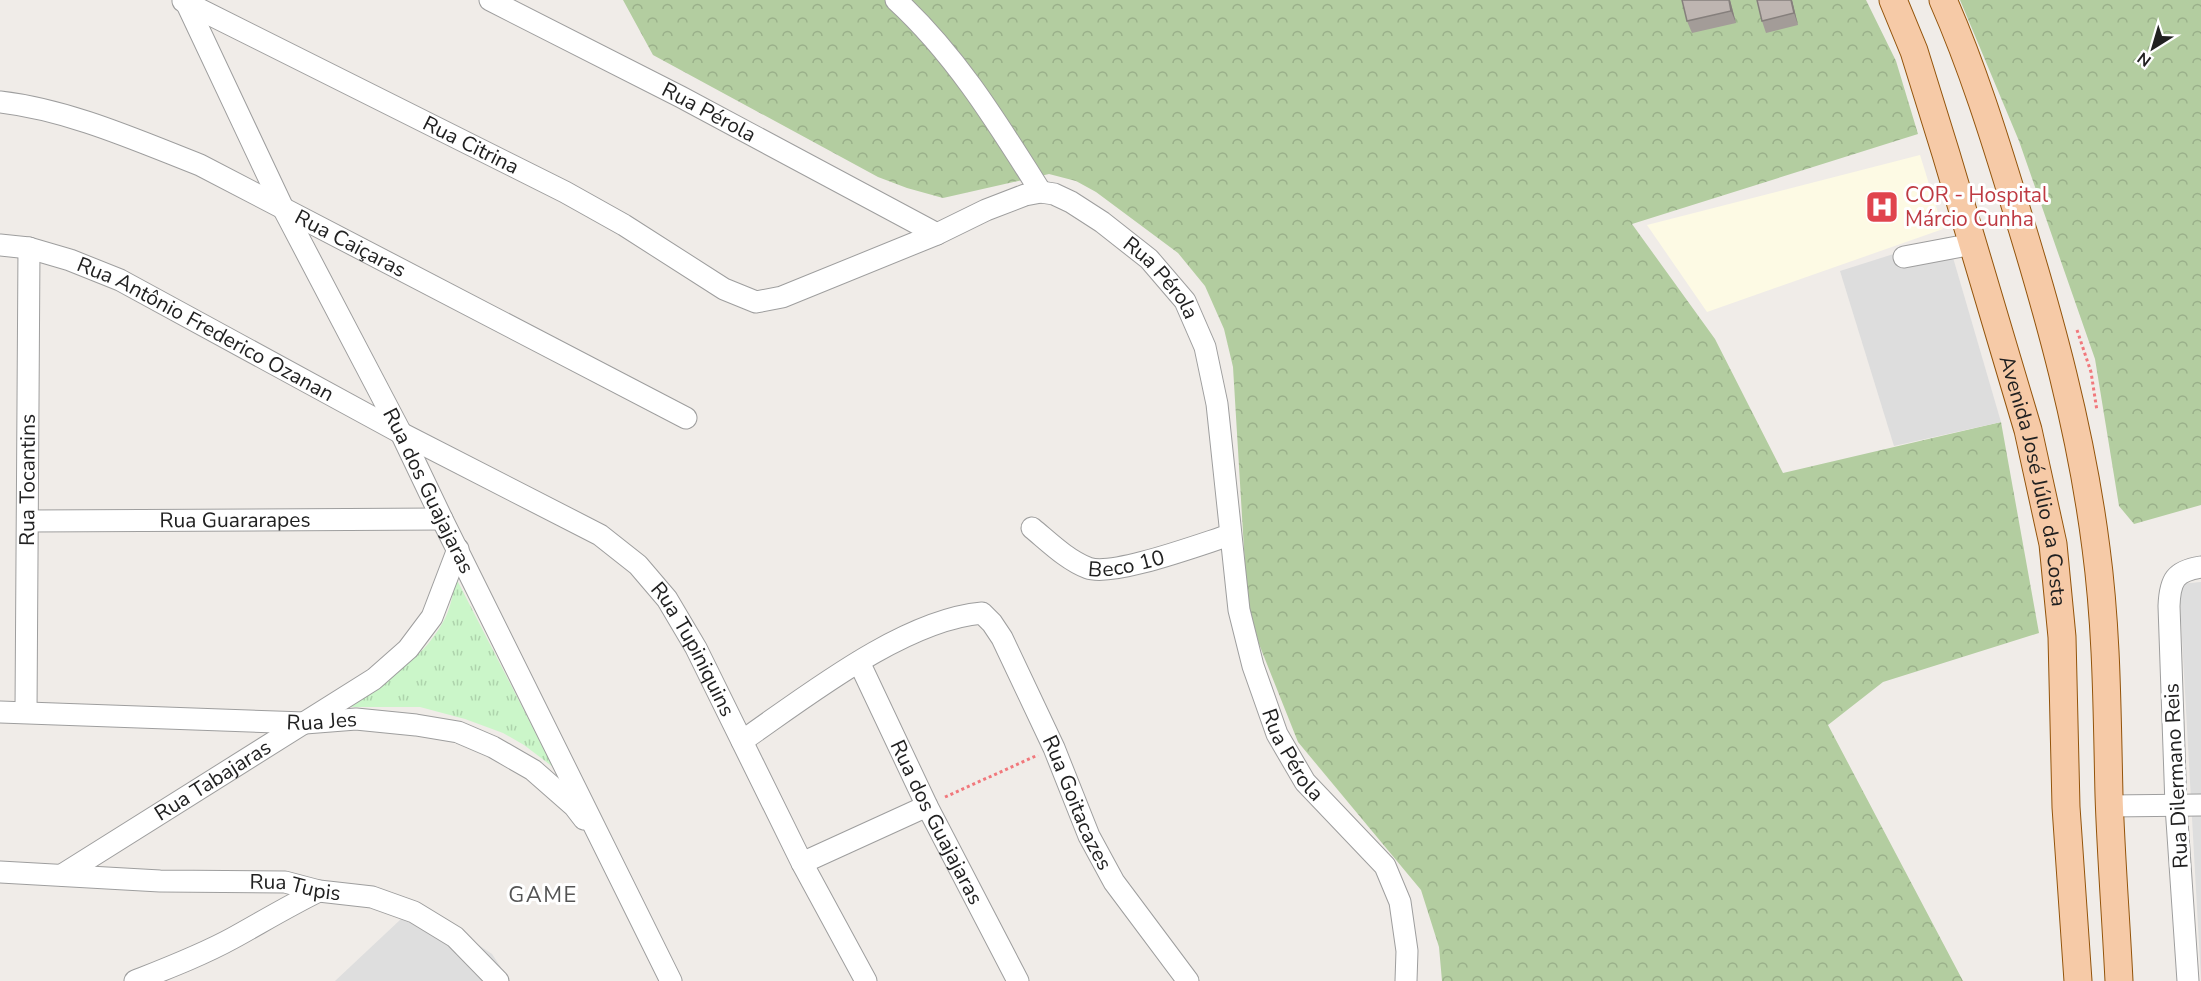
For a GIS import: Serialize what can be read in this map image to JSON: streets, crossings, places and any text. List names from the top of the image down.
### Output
{
  "streets": {
    "main road": ["Avenida José Júlio da Costa"],
    "street": [
      "Rua Pérola",
      "Rua Citrina",
      "Rua Caiçaras",
      "Rua Antônio Frederico Ozanan",
      "Rua Tocantins",
      "Rua dos Guajajaras",
      "Rua Guararapes",
      "Beco 10",
      "Rua Tupiniquins",
      "Rua Jes",
      "Rua Dilermano Reis",
      "Rua Tabajaras",
      "Rua Goitacazes",
      "Rua Tupis"
    ]
  },
  "crossings": [
    ["Rua Pérola", "Rua Citrina"],
    ["Rua Pérola", "Beco 10"],
    ["Rua Citrina", "Rua dos Guajajaras"],
    ["Rua Caiçaras", "Rua dos Guajajaras"],
    ["Rua Antônio Frederico Ozanan", "Rua Tocantins"],
    ["Rua Antônio Frederico Ozanan", "Rua dos Guajajaras"],
    ["Rua Antônio Frederico Ozanan", "Rua Tupiniquins"],
    ["Rua Tocantins", "Rua Guararapes"],
    ["Rua Tocantins", "Rua Jes"],
    ["Rua dos Guajajaras", "Rua Guararapes"],
    ["Rua dos Guajajaras", "Rua Tupiniquins"],
    ["Rua dos Guajajaras", "Rua Jes"],
    ["Rua dos Guajajaras", "Rua Tabajaras"],
    ["Rua dos Guajajaras", "Rua Goitacazes"],
    ["Rua Jes", "Rua Tabajaras"],
    ["Rua Tabajaras", "Rua Tupis"]
  ],
  "districts": ["GAME"],
  "places": {
    "hospital": ["COR - Hospital Márcio Cunha"]
  },
  "north": "bottom left"
}
